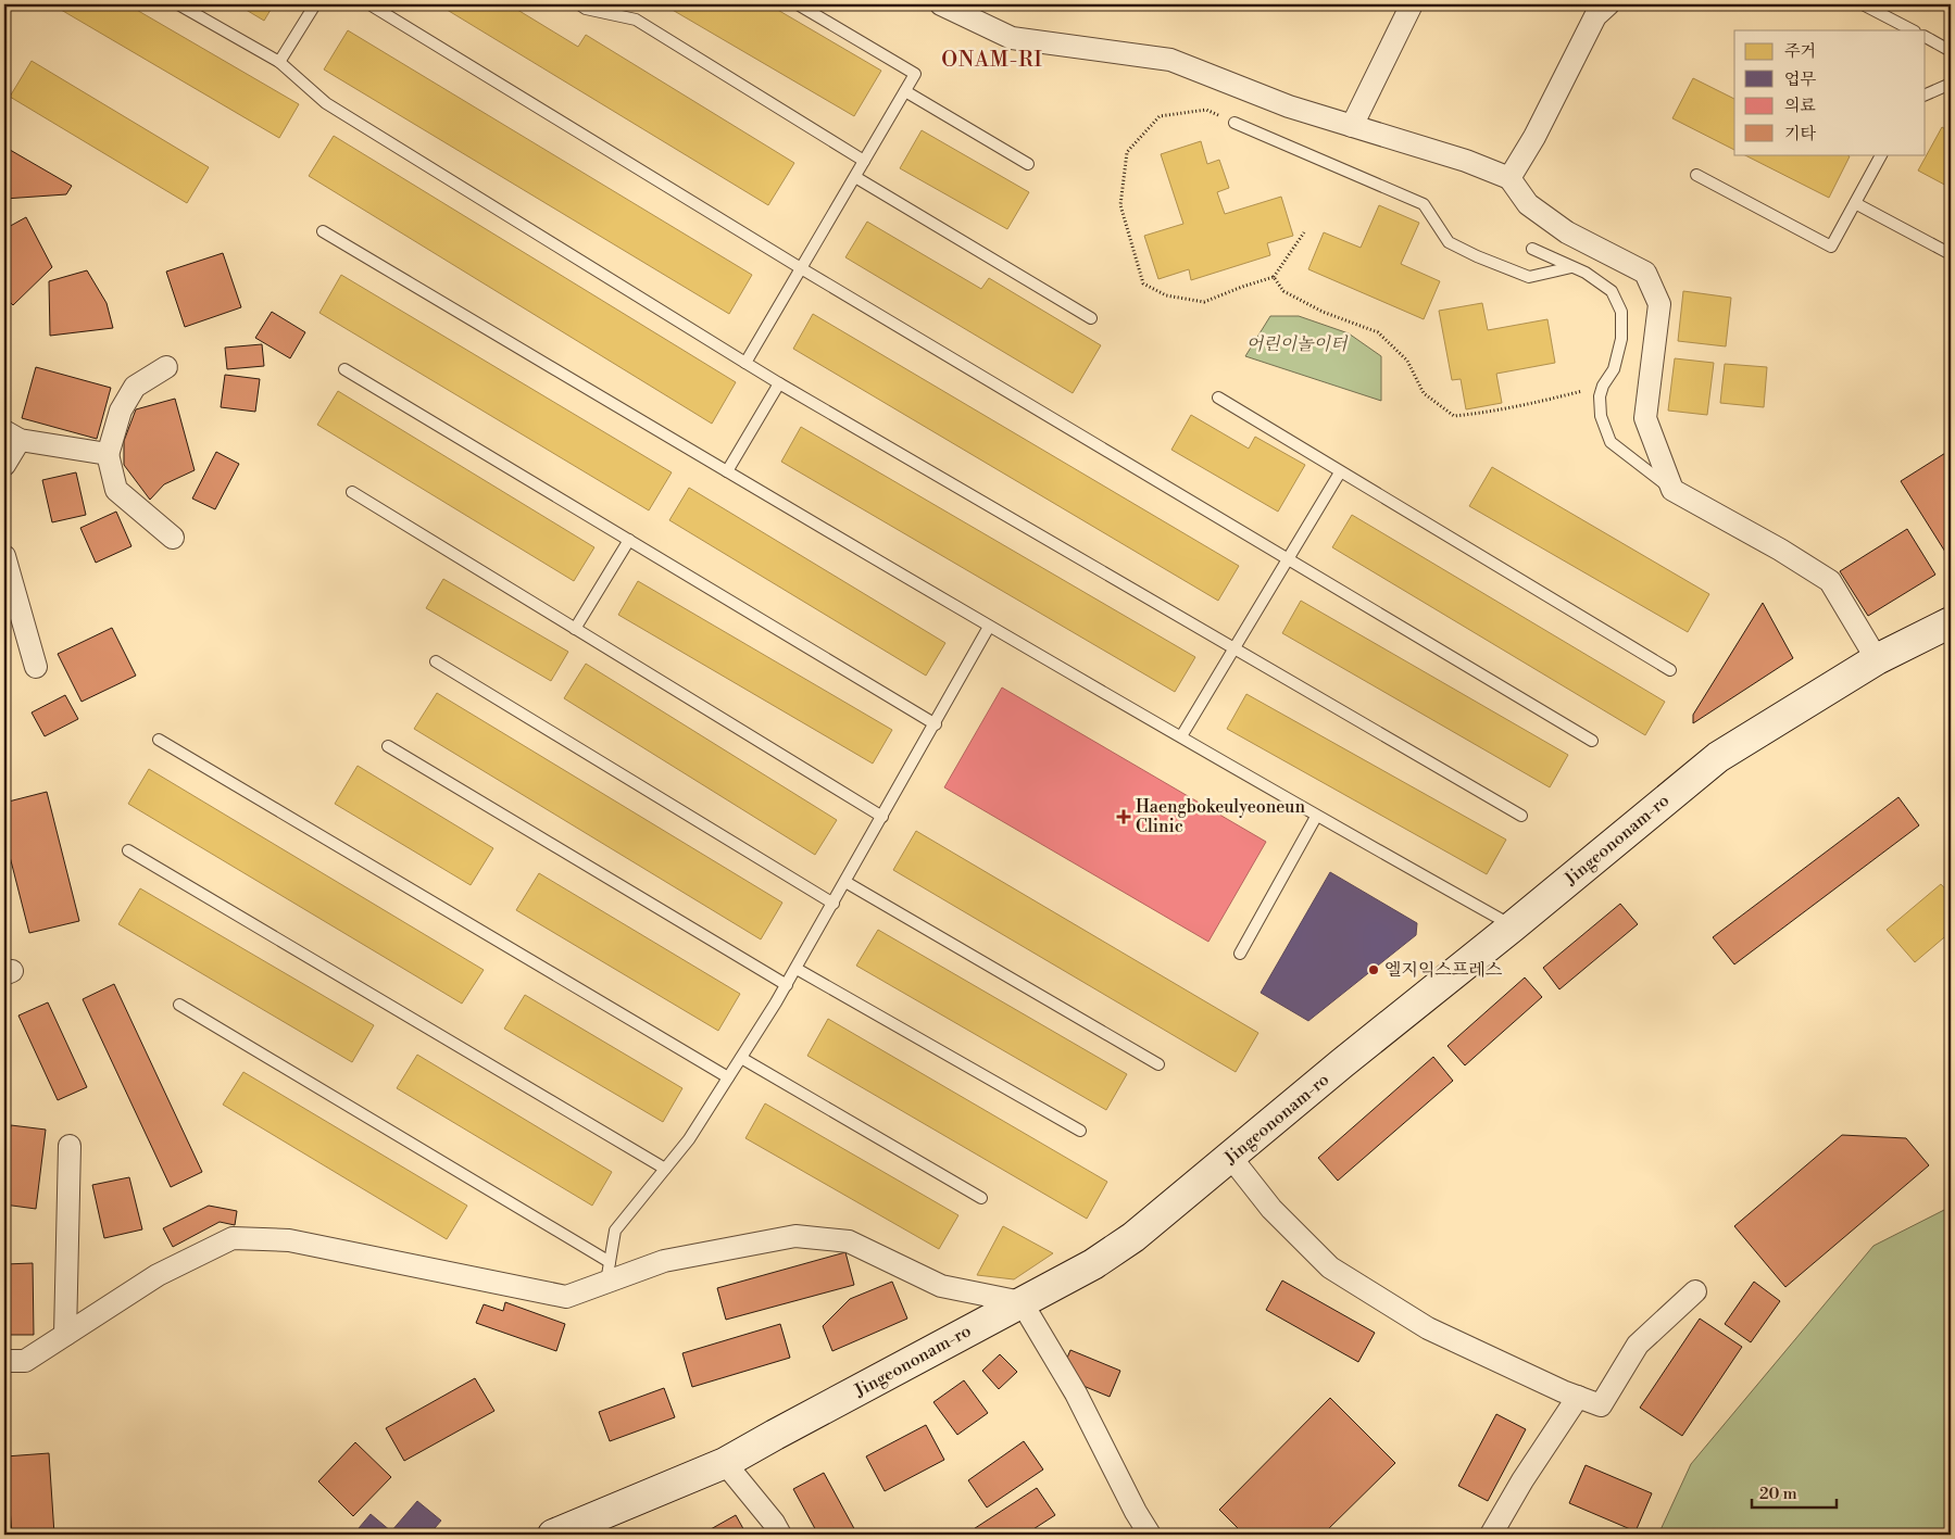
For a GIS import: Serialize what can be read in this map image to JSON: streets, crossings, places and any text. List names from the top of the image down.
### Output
{
  "streets": {
    "main road": ["Jingeononam-ro"]
  },
  "districts": ["ONAM-RI"],
  "parks": ["어린이놀이터"],
  "places": {
    "health": ["Haengbokeulyeoneun Clinic"],
    "other": ["엘지익스프레스"]
  },
  "legend": [
    "주거",
    "업무",
    "의료",
    "기타"
  ],
  "scale_bar": "20 m"
}
